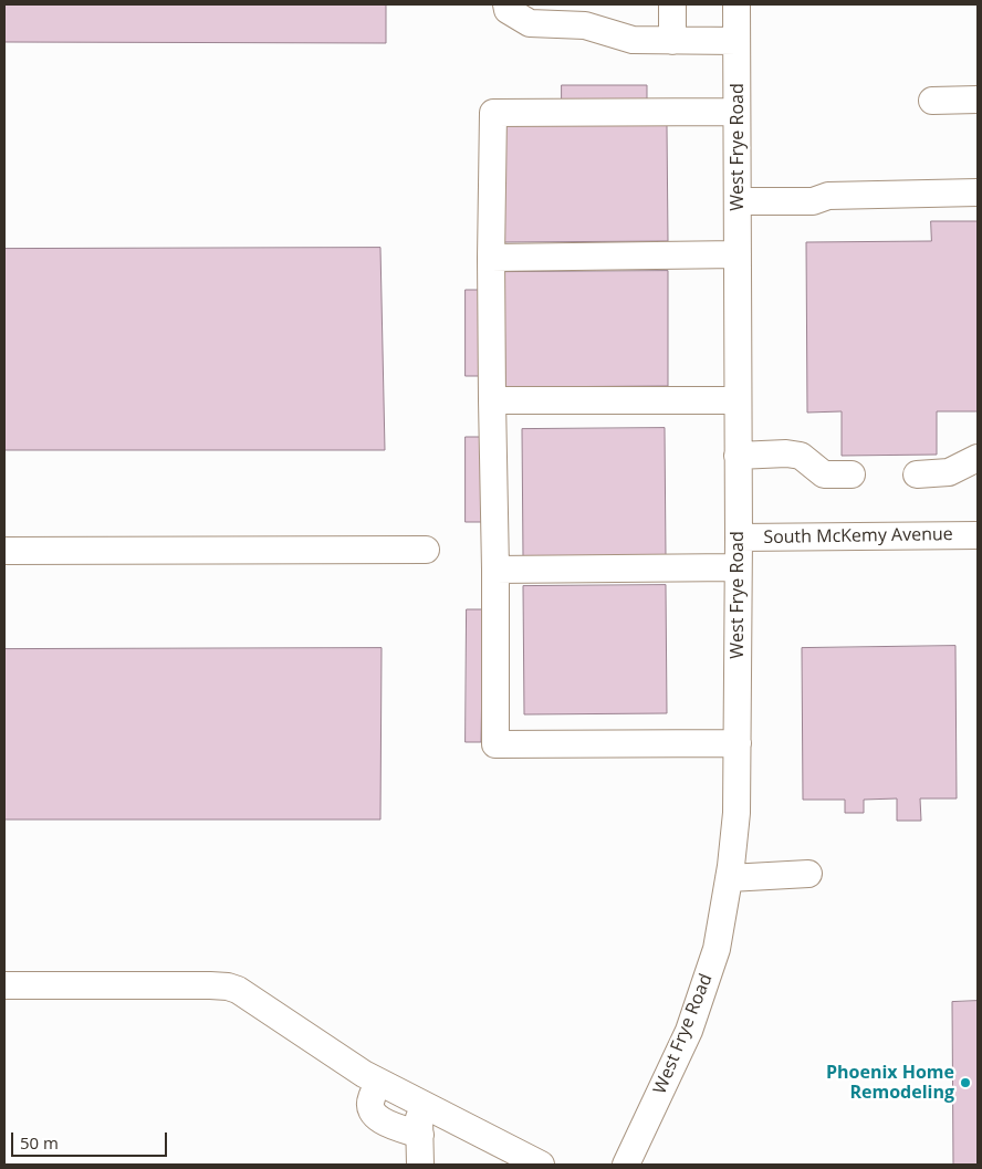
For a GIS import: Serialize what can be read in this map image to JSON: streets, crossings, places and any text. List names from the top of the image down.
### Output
{
  "streets": {
    "street": ["West Frye Road", "South McKemy Avenue"]
  },
  "crossings": [
    ["West Frye Road", "South McKemy Avenue"]
  ],
  "places": ["Phoenix Home Remodeling"],
  "scale_bar": "50 m"
}
